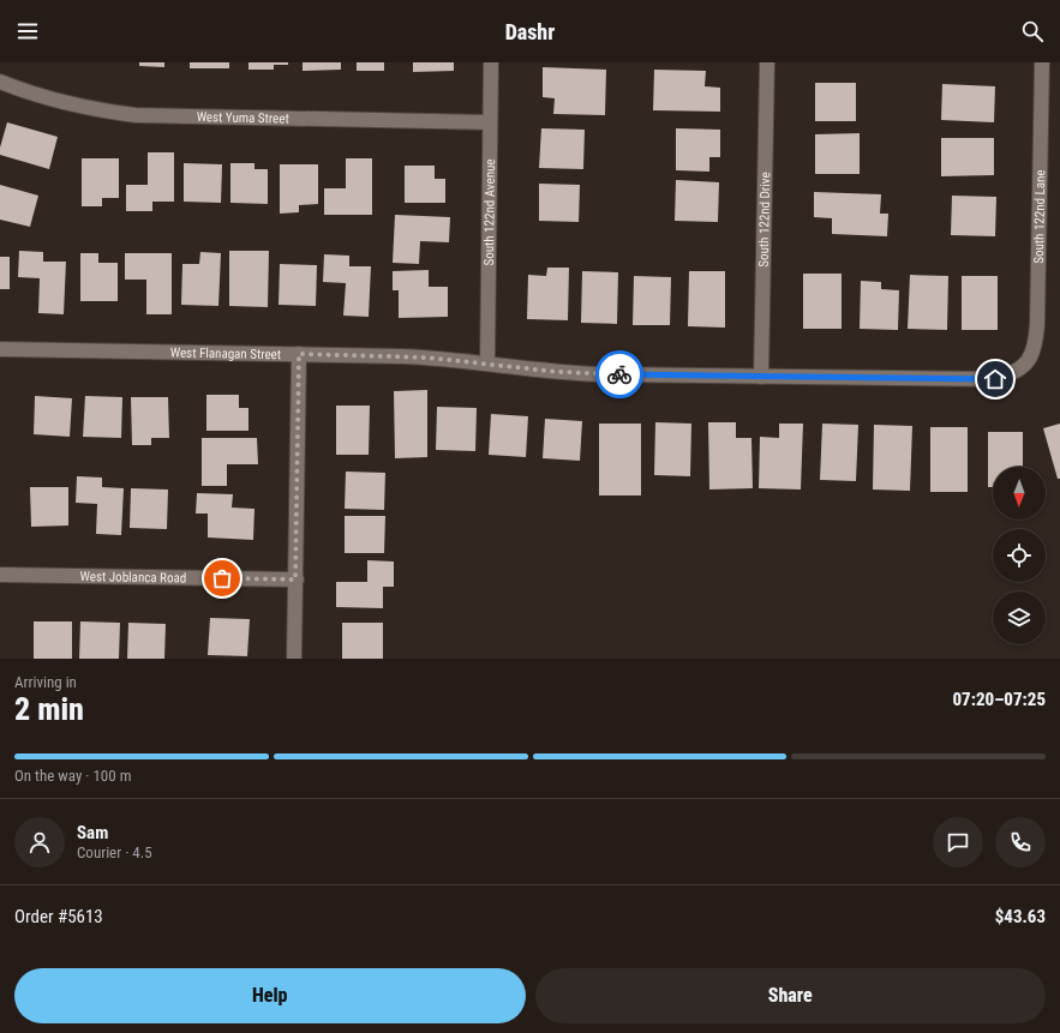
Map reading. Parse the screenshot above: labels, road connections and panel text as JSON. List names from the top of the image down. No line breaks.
{"streets":{"street":["West Yuma Street","South 122nd Avenue","South 122nd Lane","South 122nd Drive","West Flanagan Street","West Joblanca Road"]},"crossings":[["West Yuma Street","South 122nd Avenue"],["South 122nd Avenue","West Flanagan Street"],["South 122nd Lane","West Flanagan Street"],["South 122nd Drive","West Flanagan Street"]],"north":"bottom","page":{"header":"Dashr","heading":["2 min","Arriving in","07:20–07:25"],"panel":["Sam","Courier · 4.5","Order #5613","$43.63"],"bar":"On the way · 100 m","buttons":["Help","Share"]}}
